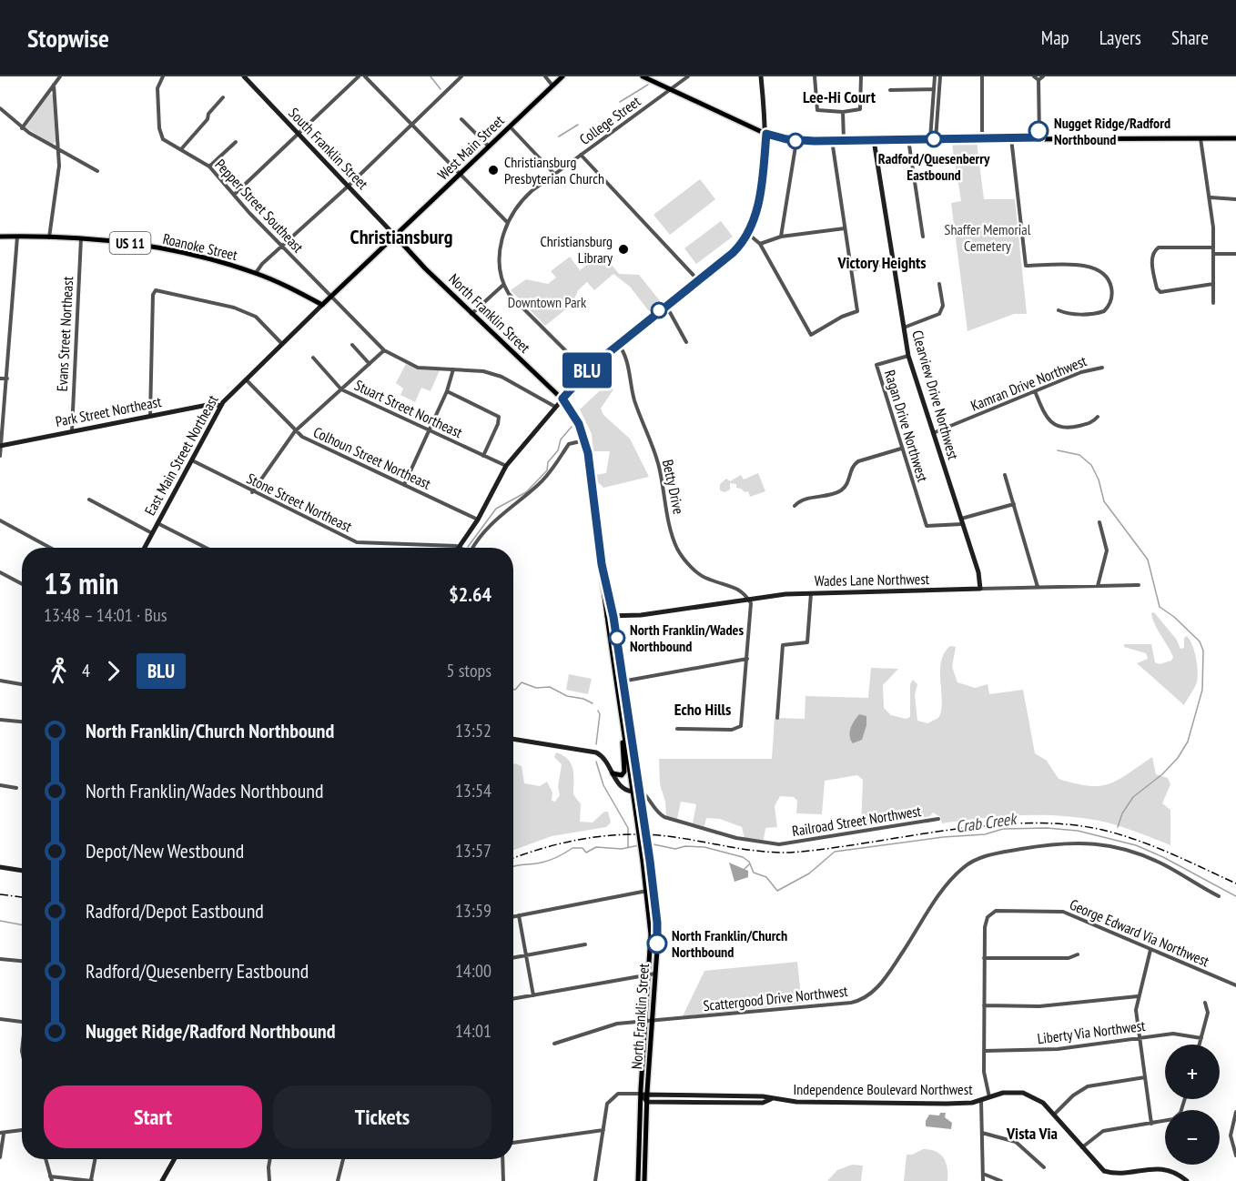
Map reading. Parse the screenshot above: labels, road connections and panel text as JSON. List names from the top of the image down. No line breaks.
{"streets":{"main road":["West Main Street","US 11","Roanoke Street","North Franklin Street"],"street":["College Street","South Franklin Street","Pepper Street Southeast","Evans Street Northeast","Kamran Drive Northwest","Clearview Drive Northwest","Stuart Street Northeast","Park Street Northeast","Ragan Drive Northwest","East Main Street Northeast","Colhoun Street Northeast","Betty Drive","Stone Street Northeast","Wades Lane Northwest","Railroad Street Northwest","George Edward Via Northwest","Scattergood Drive Northwest","Liberty Via Northwest","Independence Boulevard Northwest"]},"crossings":[["West Main Street","South Franklin Street"],["West Main Street","Pepper Street Southeast"],["West Main Street","Roanoke Street"],["West Main Street","North Franklin Street"],["West Main Street","East Main Street Northeast"],["South Franklin Street","North Franklin Street"],["Roanoke Street","Evans Street Northeast"],["Roanoke Street","East Main Street Northeast"],["North Franklin Street","Wades Lane Northwest"],["North Franklin Street","Railroad Street Northwest"],["North Franklin Street","Scattergood Drive Northwest"],["North Franklin Street","Independence Boulevard Northwest"],["Evans Street Northeast","Park Street Northeast"],["Kamran Drive Northwest","Clearview Drive Northwest"],["Clearview Drive Northwest","Ragan Drive Northwest"],["Clearview Drive Northwest","Wades Lane Northwest"],["Park Street Northeast","East Main Street Northeast"],["East Main Street Northeast","Colhoun Street Northeast"],["East Main Street Northeast","Stone Street Northeast"],["Betty Drive","Wades Lane Northwest"],["George Edward Via Northwest","Liberty Via Northwest"],["George Edward Via Northwest","Independence Boulevard Northwest"]],"districts":["Lee-Hi Court","Christiansburg","Victory Heights","Echo Hills","Vista Via"],"water":["Crab Creek"],"parks":["Shaffer Memorial Cemetery","Downtown Park"],"places":["Nugget Ridge/Radford Northbound","Radford/Quesenberry Eastbound","Christiansburg Presbyterian Church","Christiansburg Library","North Franklin/Wades Northbound","North Franklin/Church Northbound"],"lines":["bus line BLU"],"page":{"header":"Stopwise","nav":["Map","Layers","Share"],"on_map":"BLU","heading":["13 min","13:48 – 14:01 · Bus","$2.64"],"legs":["4","BLU","5 stops"],"list":[{"name":"North Franklin/Church Northbound","value":"13:52"},{"name":"North Franklin/Wades Northbound","value":"13:54"},{"name":"Depot/New Westbound","value":"13:57"},{"name":"Radford/Depot Eastbound","value":"13:59"},{"name":"Radford/Quesenberry Eastbound","value":"14:00"},{"name":"Nugget Ridge/Radford Northbound","value":"14:01"}],"map_buttons":["+","−"],"buttons":["Start","Tickets"]}}
